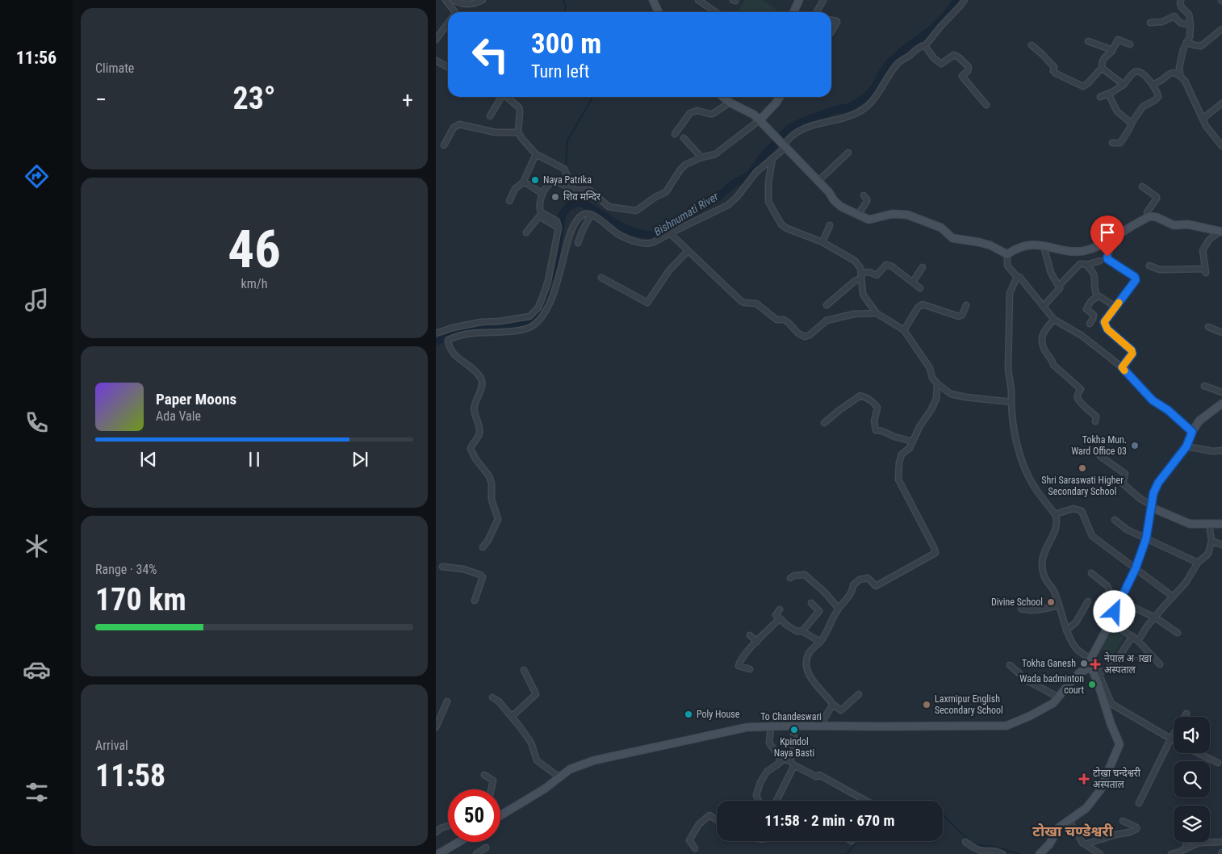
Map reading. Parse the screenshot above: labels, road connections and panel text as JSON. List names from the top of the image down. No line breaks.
{"streets":{"street":["To Chandeswari"]},"districts":["टोखा चण्डेश्वरी"],"water":["Bishnumati River"],"places":{"other":["Naya Patrika","शिव मन्दिर","Tokha Mun. Ward Office 03","Shri Saraswati Higher Secondary School","Divine School","Tokha Ganesh","Wada badminton court","Laxmipur English Secondary School","Poly House","Kpindol Naya Basti"],"health":["नेपाल अाखा अस्पताल","टोखा चन्देश्वरी अस्पताल"]},"page":{"tabs":"11:56","tile":["Climate",["46","km/h"],["Range · 34%","170 km"],["Arrival","11:58"]],"turn":["300 m","Turn left"],"heat":["−","23°","+"],"song":["Paper Moons","Ada Vale"],"limit":"50","trip":"11:58 · 2 min · 670 m"}}
